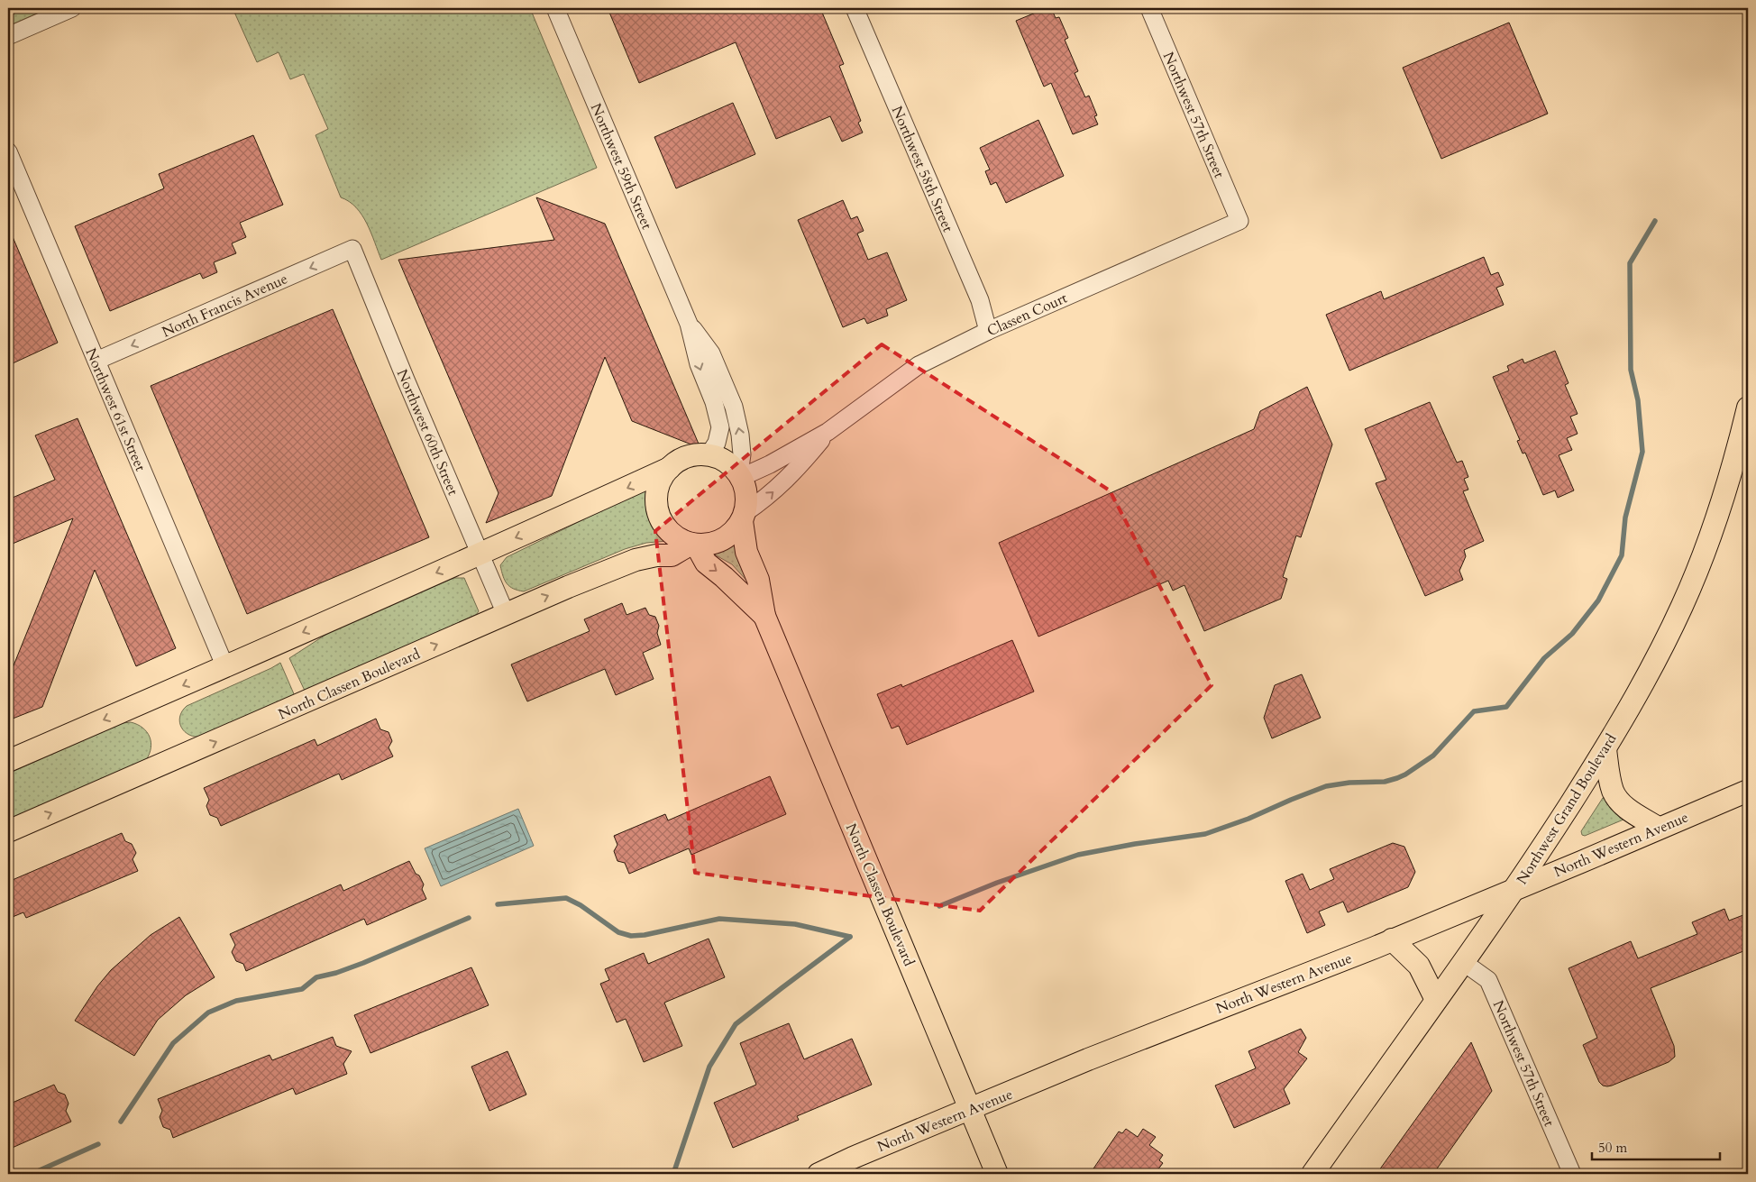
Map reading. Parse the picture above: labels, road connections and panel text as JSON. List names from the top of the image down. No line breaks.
{"streets":{"main road":["North Classen Boulevard","Northwest Grand Boulevard","North Western Avenue"],"street":["Northwest 57th Street","Northwest 59th Street","Northwest 58th Street","North Francis Avenue","Classen Court","Northwest 61st Street","Northwest 60th Street"]},"crossings":[["Northwest 57th Street","Classen Court"],["Northwest 57th Street","Northwest Grand Boulevard"],["Northwest 59th Street","Classen Court"],["Northwest 59th Street","North Classen Boulevard"],["Northwest 58th Street","Classen Court"],["North Francis Avenue","Northwest 61st Street"],["North Francis Avenue","Northwest 60th Street"],["Classen Court","North Classen Boulevard"],["Northwest 60th Street","North Classen Boulevard"],["North Classen Boulevard","North Western Avenue"],["Northwest Grand Boulevard","North Western Avenue"]],"one_way":["North Francis Avenue"],"scale_bar":"50 m"}
